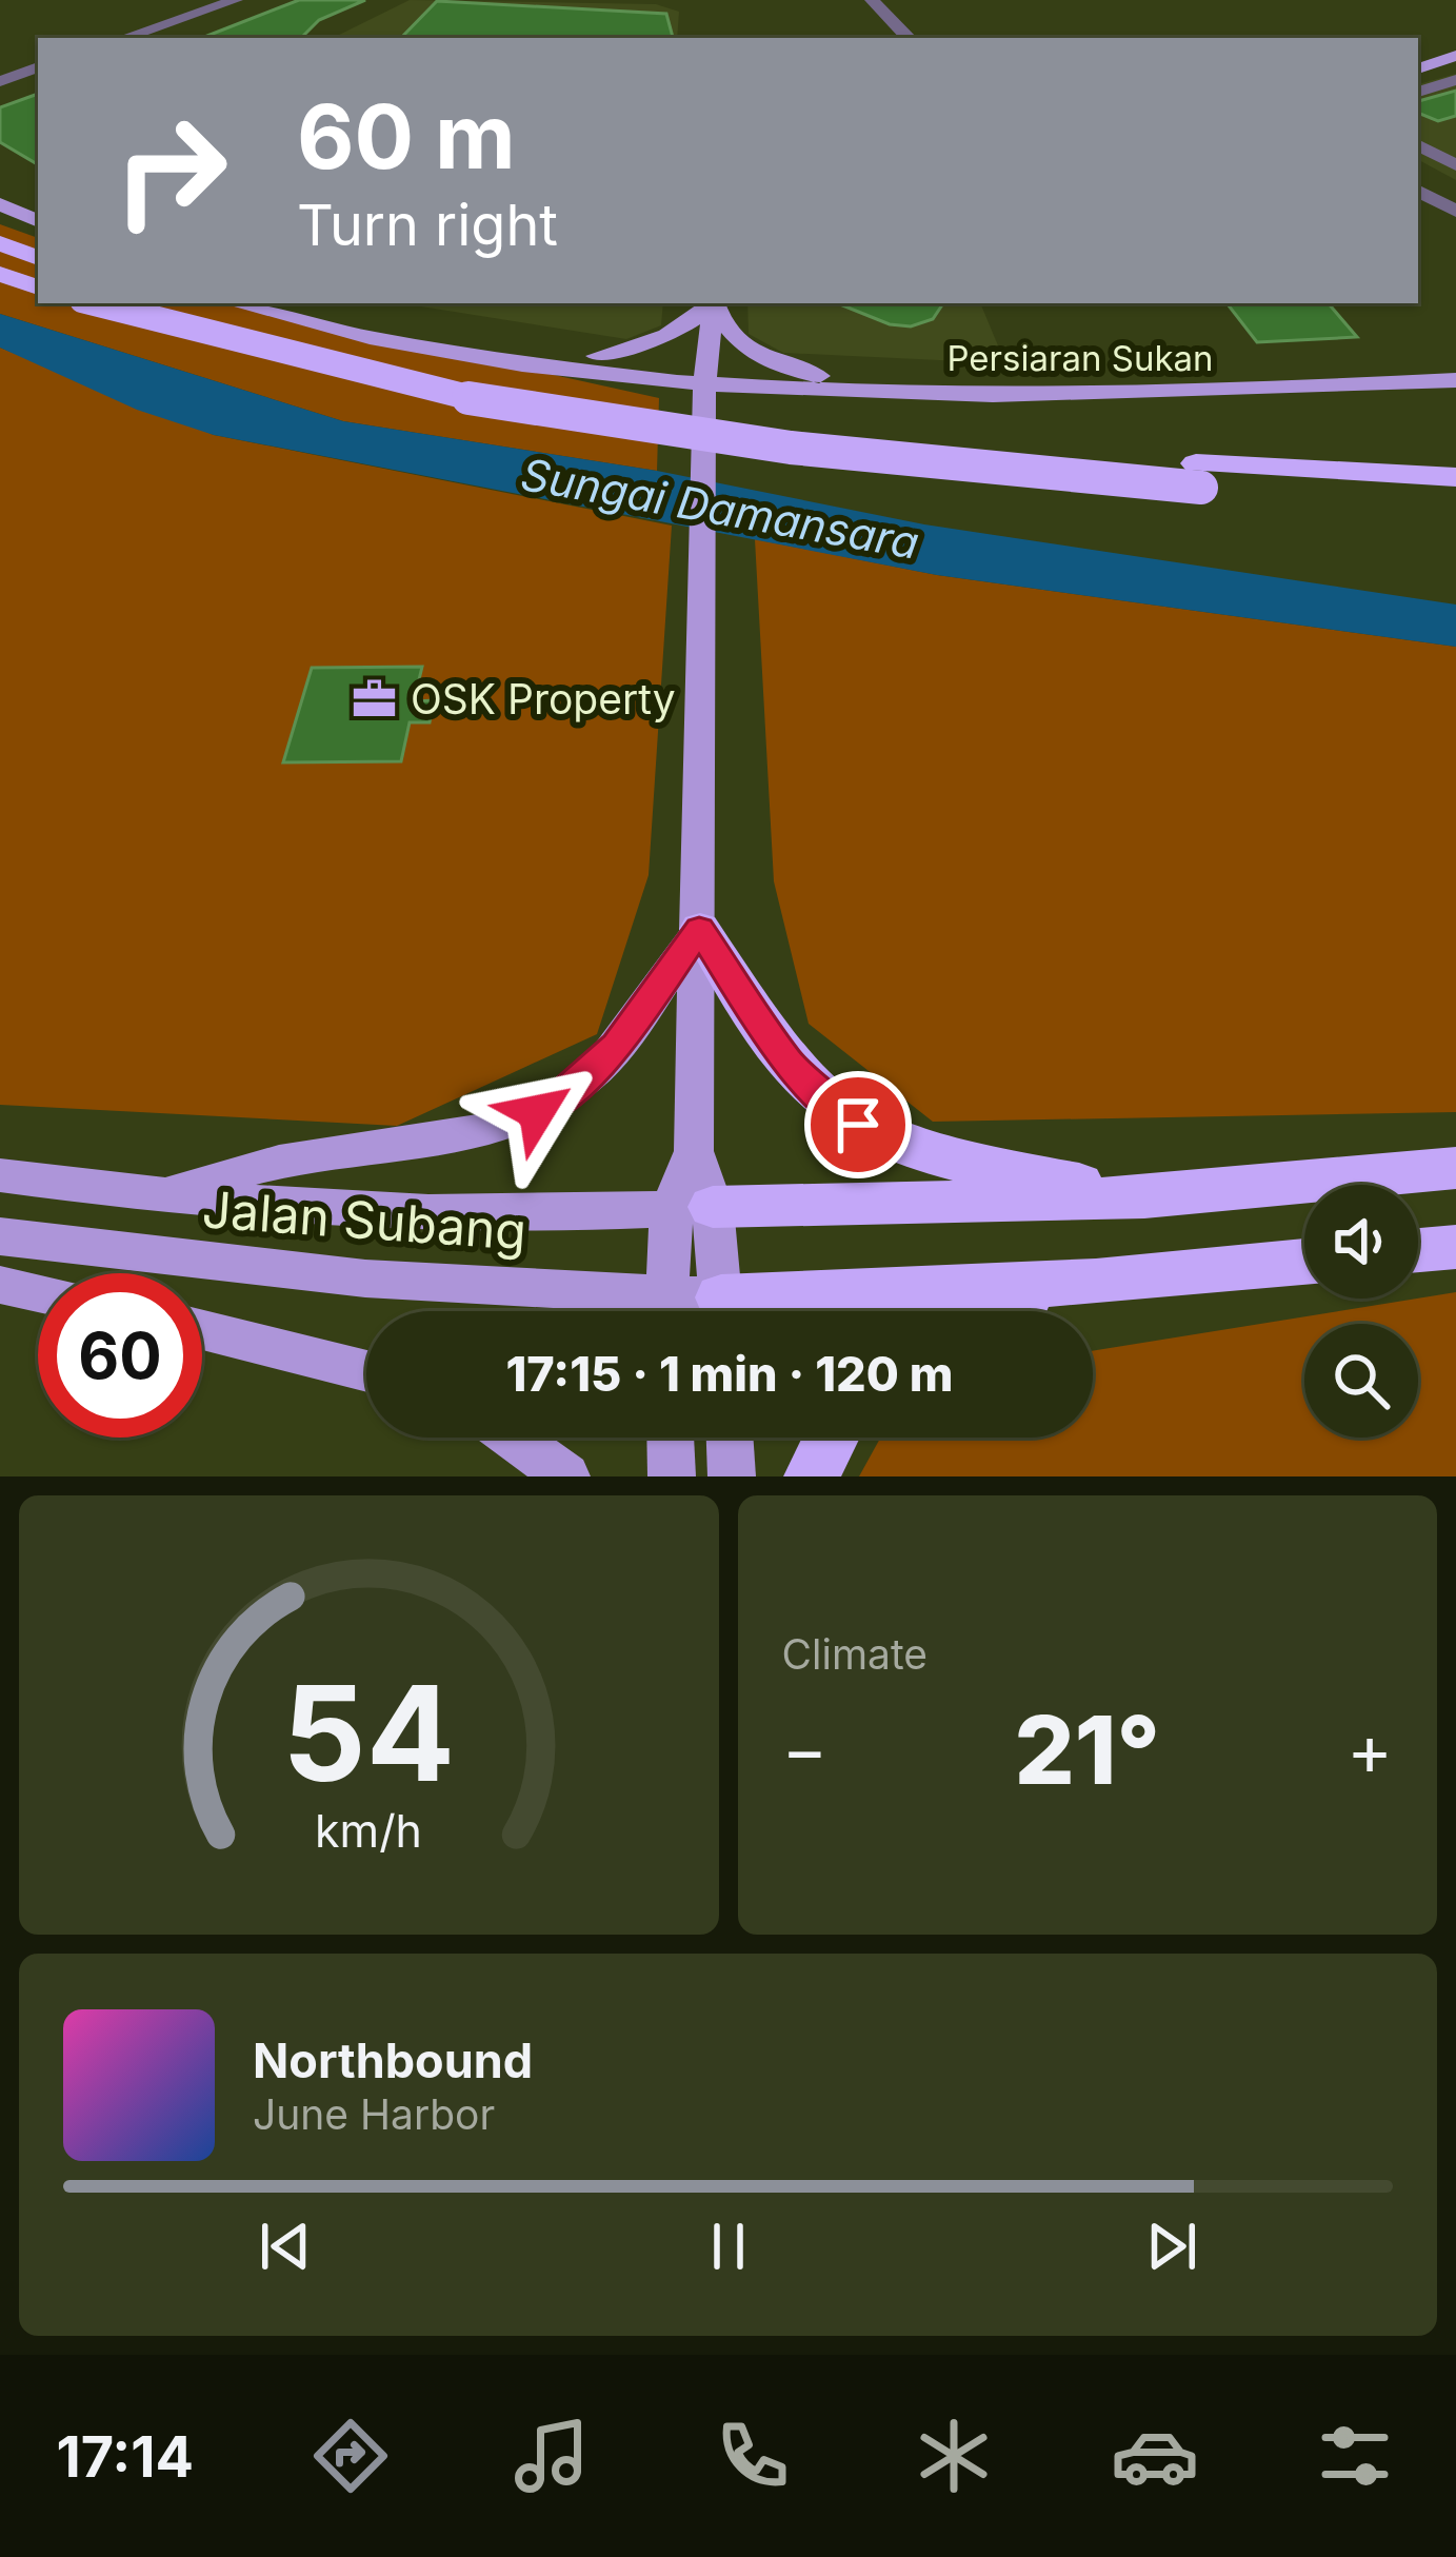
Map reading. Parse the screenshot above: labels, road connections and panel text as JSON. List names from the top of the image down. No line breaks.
{"streets":{"main road":["Persiaran Sukan","Jalan Subang"]},"water":["Sungai Damansara"],"places":{"office":["OSK Property"]},"page":{"turn":["60 m","Turn right"],"limit":"60","trip":"17:15 · 1 min · 120 m","tile":"Climate","heat":["−","21°","+"],"song":["Northbound","June Harbor"],"tabs":"17:14","gauge":["54","km/h"]}}
